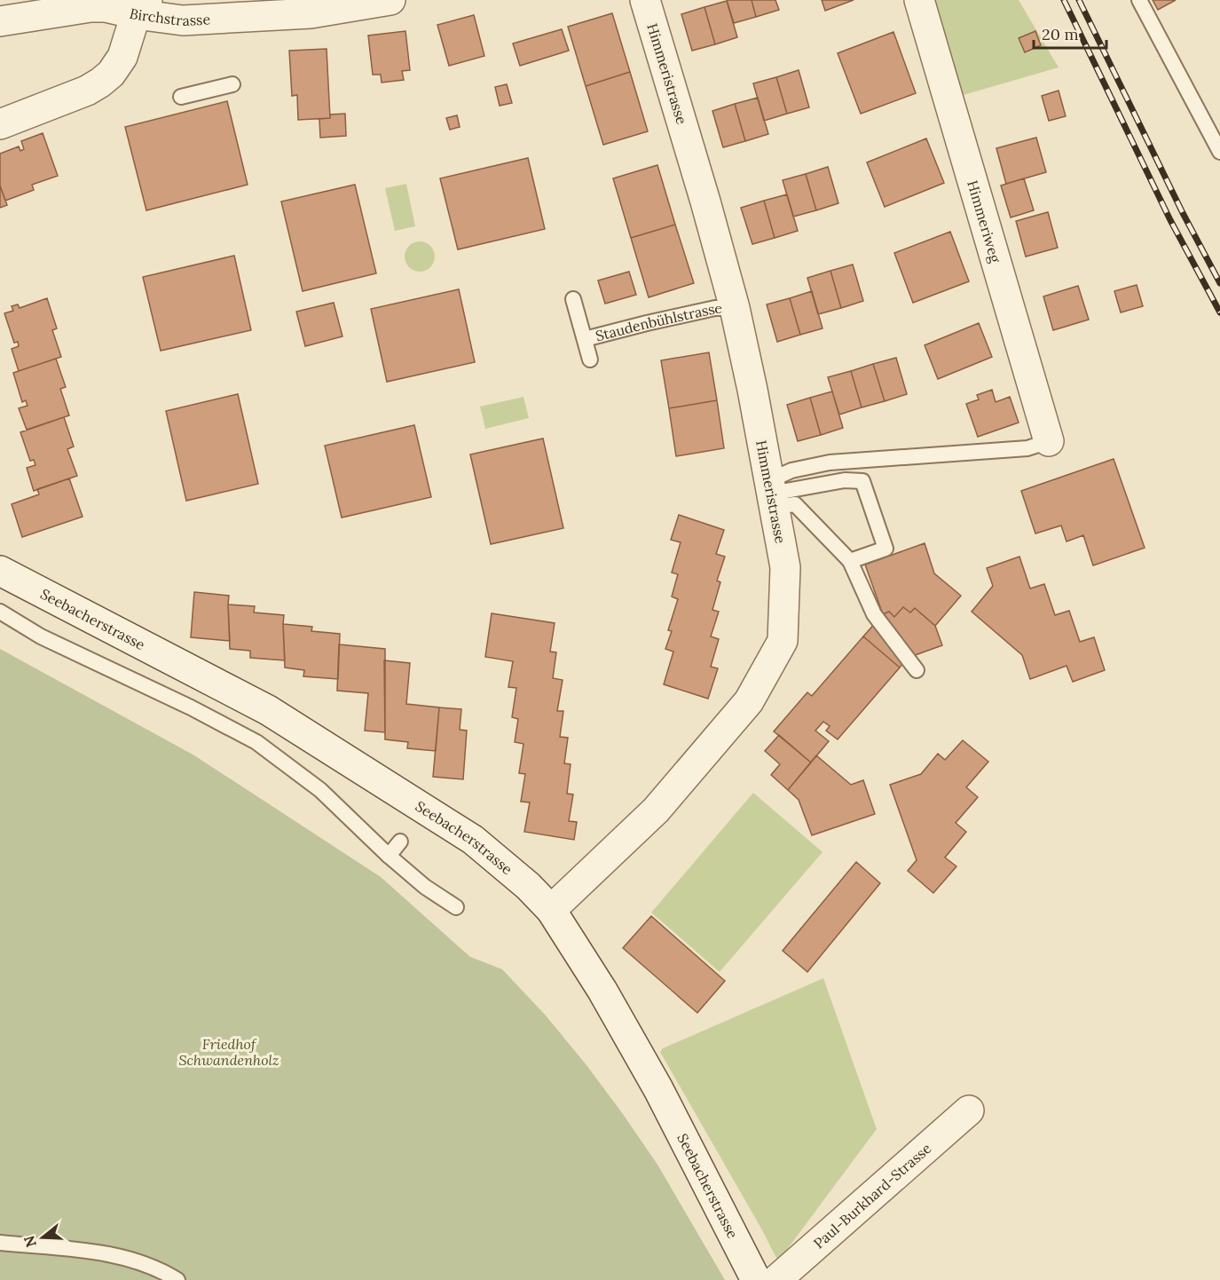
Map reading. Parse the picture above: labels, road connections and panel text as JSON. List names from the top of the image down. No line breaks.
{"streets":{"street":["Birchstrasse","Himmeristrasse","Himmeriweg","Seebacherstrasse","Paul-Burkhard-Strasse"],"lane":["Staudenbühlstrasse"]},"crossings":[["Himmeristrasse","Staudenbühlstrasse"],["Himmeristrasse","Seebacherstrasse"]],"parks":["Friedhof Schwandenholz"],"scale_bar":"20 m","north":"left"}
